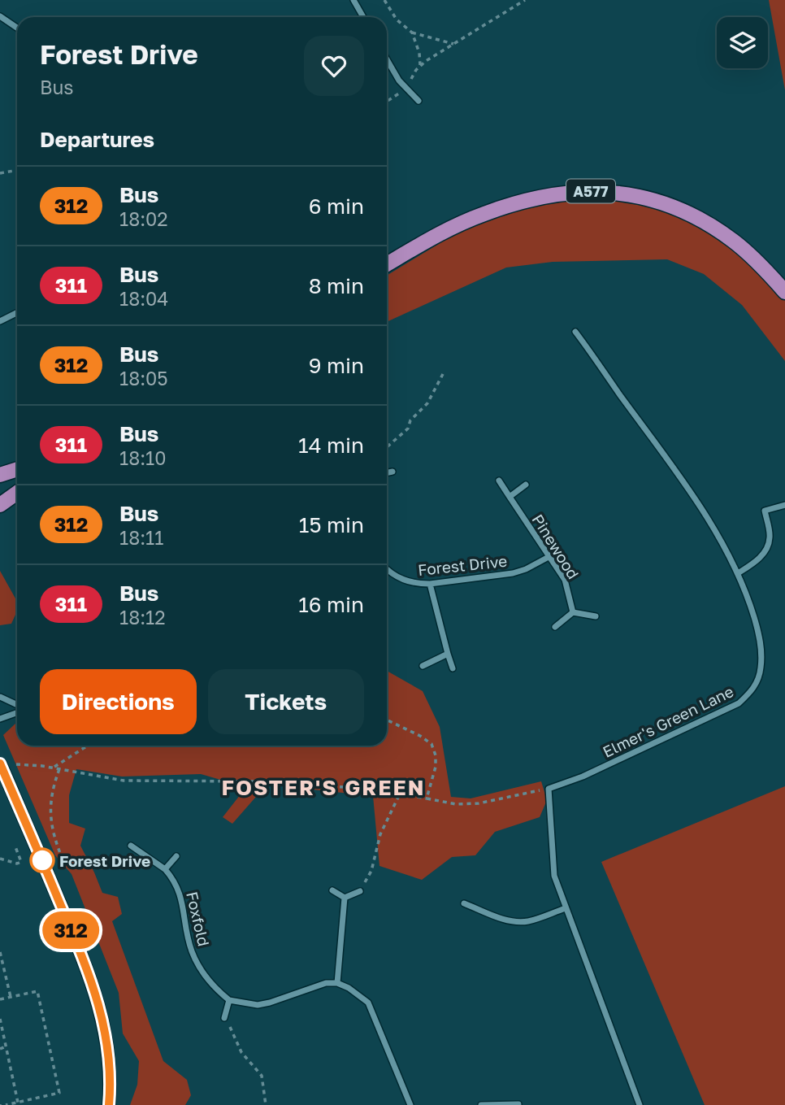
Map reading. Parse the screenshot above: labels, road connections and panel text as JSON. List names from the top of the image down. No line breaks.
{"streets":{"main road":["A577"],"street":["Pinewood","Forest Drive","Elmer's Green Lane","Foxfold"]},"crossings":[["Pinewood","Forest Drive"]],"districts":["FOSTER'S GREEN"],"places":["Forest Drive"],"lines":["bus line 312"],"page":{"on_map":"312","heading":[["Forest Drive","Bus"],"Departures"],"list":[{"mark":"312","name":"Bus","note":"18:02","value":"6 min"},{"mark":"311","name":"Bus","note":"18:04","value":"8 min"},{"mark":"312","name":"Bus","note":"18:05","value":"9 min"},{"mark":"311","name":"Bus","note":"18:10","value":"14 min"},{"mark":"312","name":"Bus","note":"18:11","value":"15 min"},{"mark":"311","name":"Bus","note":"18:12","value":"16 min"}],"buttons":["Directions","Tickets"]}}
